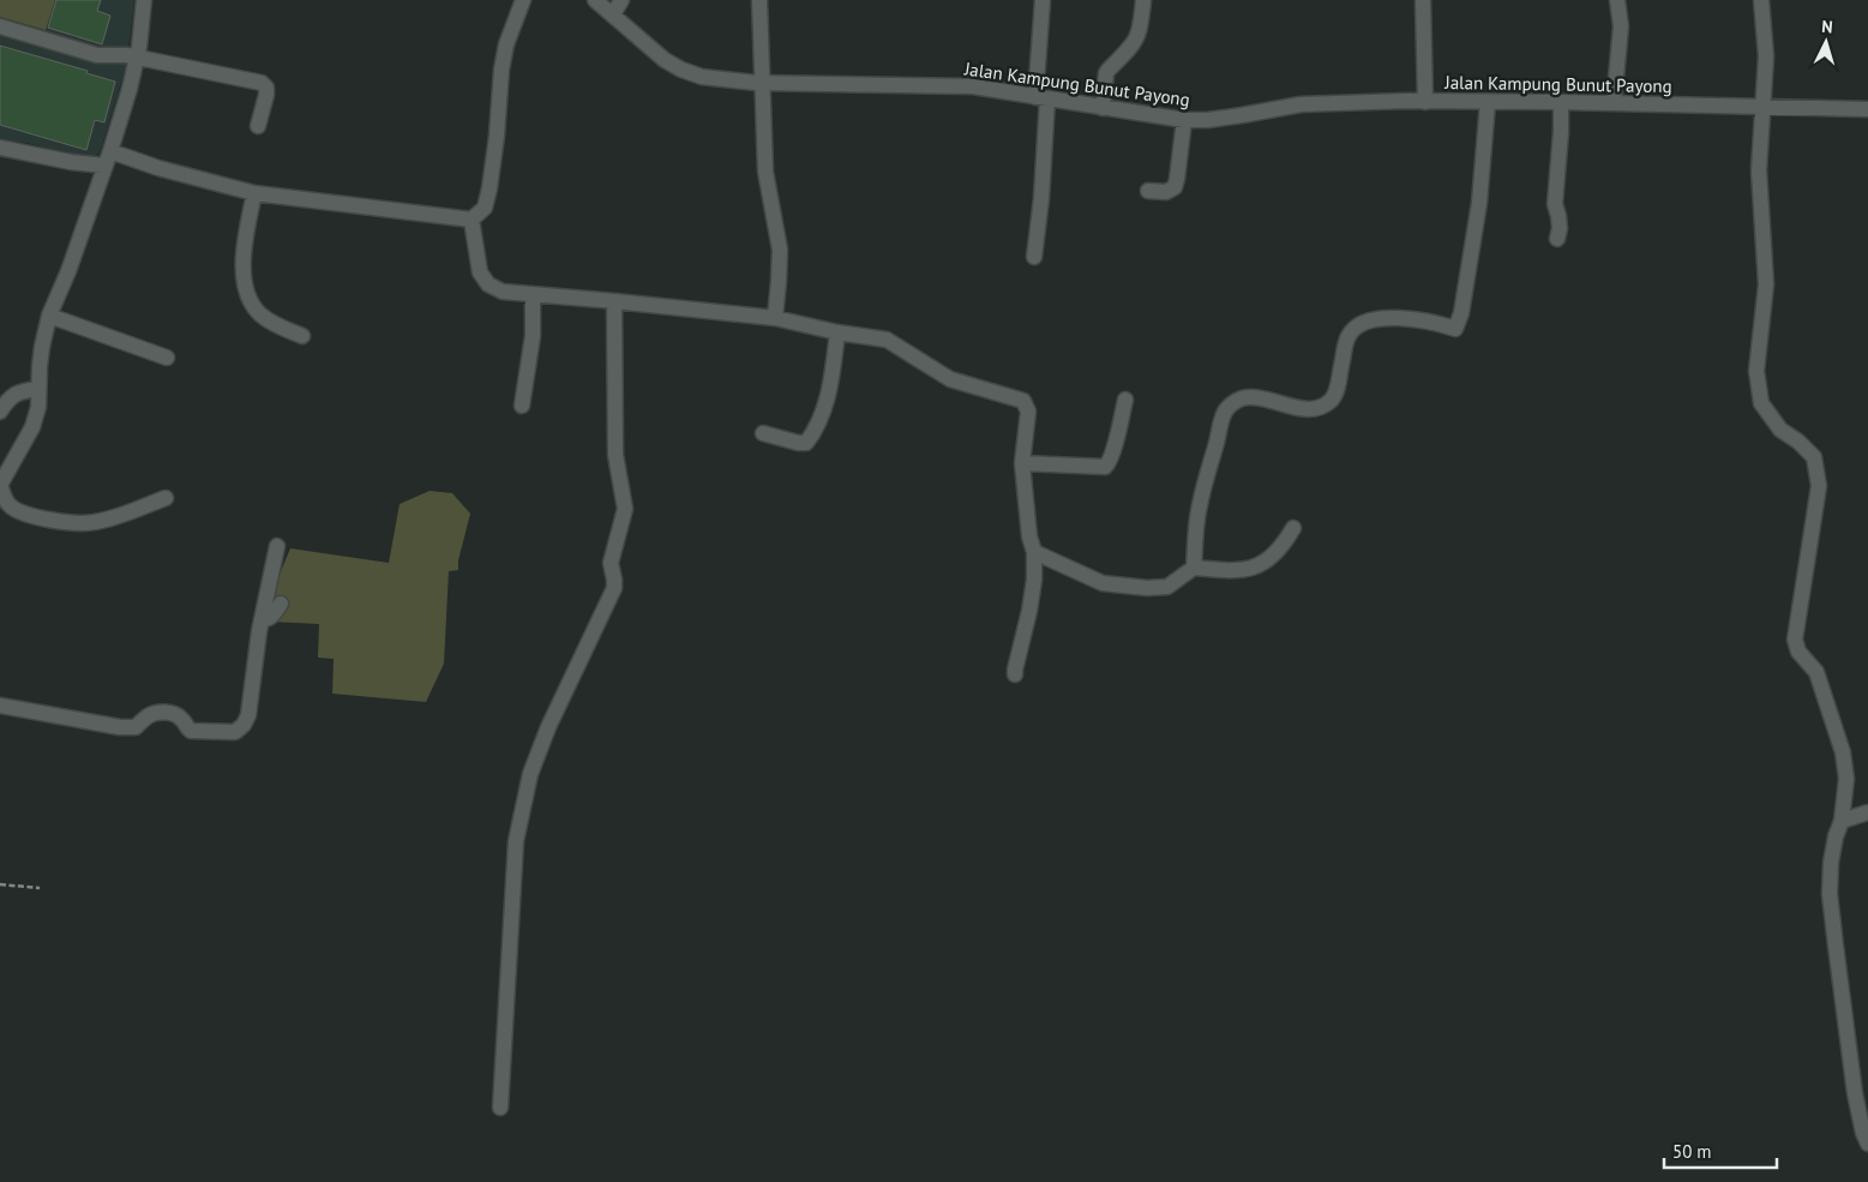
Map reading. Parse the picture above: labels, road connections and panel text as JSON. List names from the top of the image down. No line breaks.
{"streets":{"street":["Jalan Kampung Bunut Payong"]},"scale_bar":"50 m","north":"top"}
